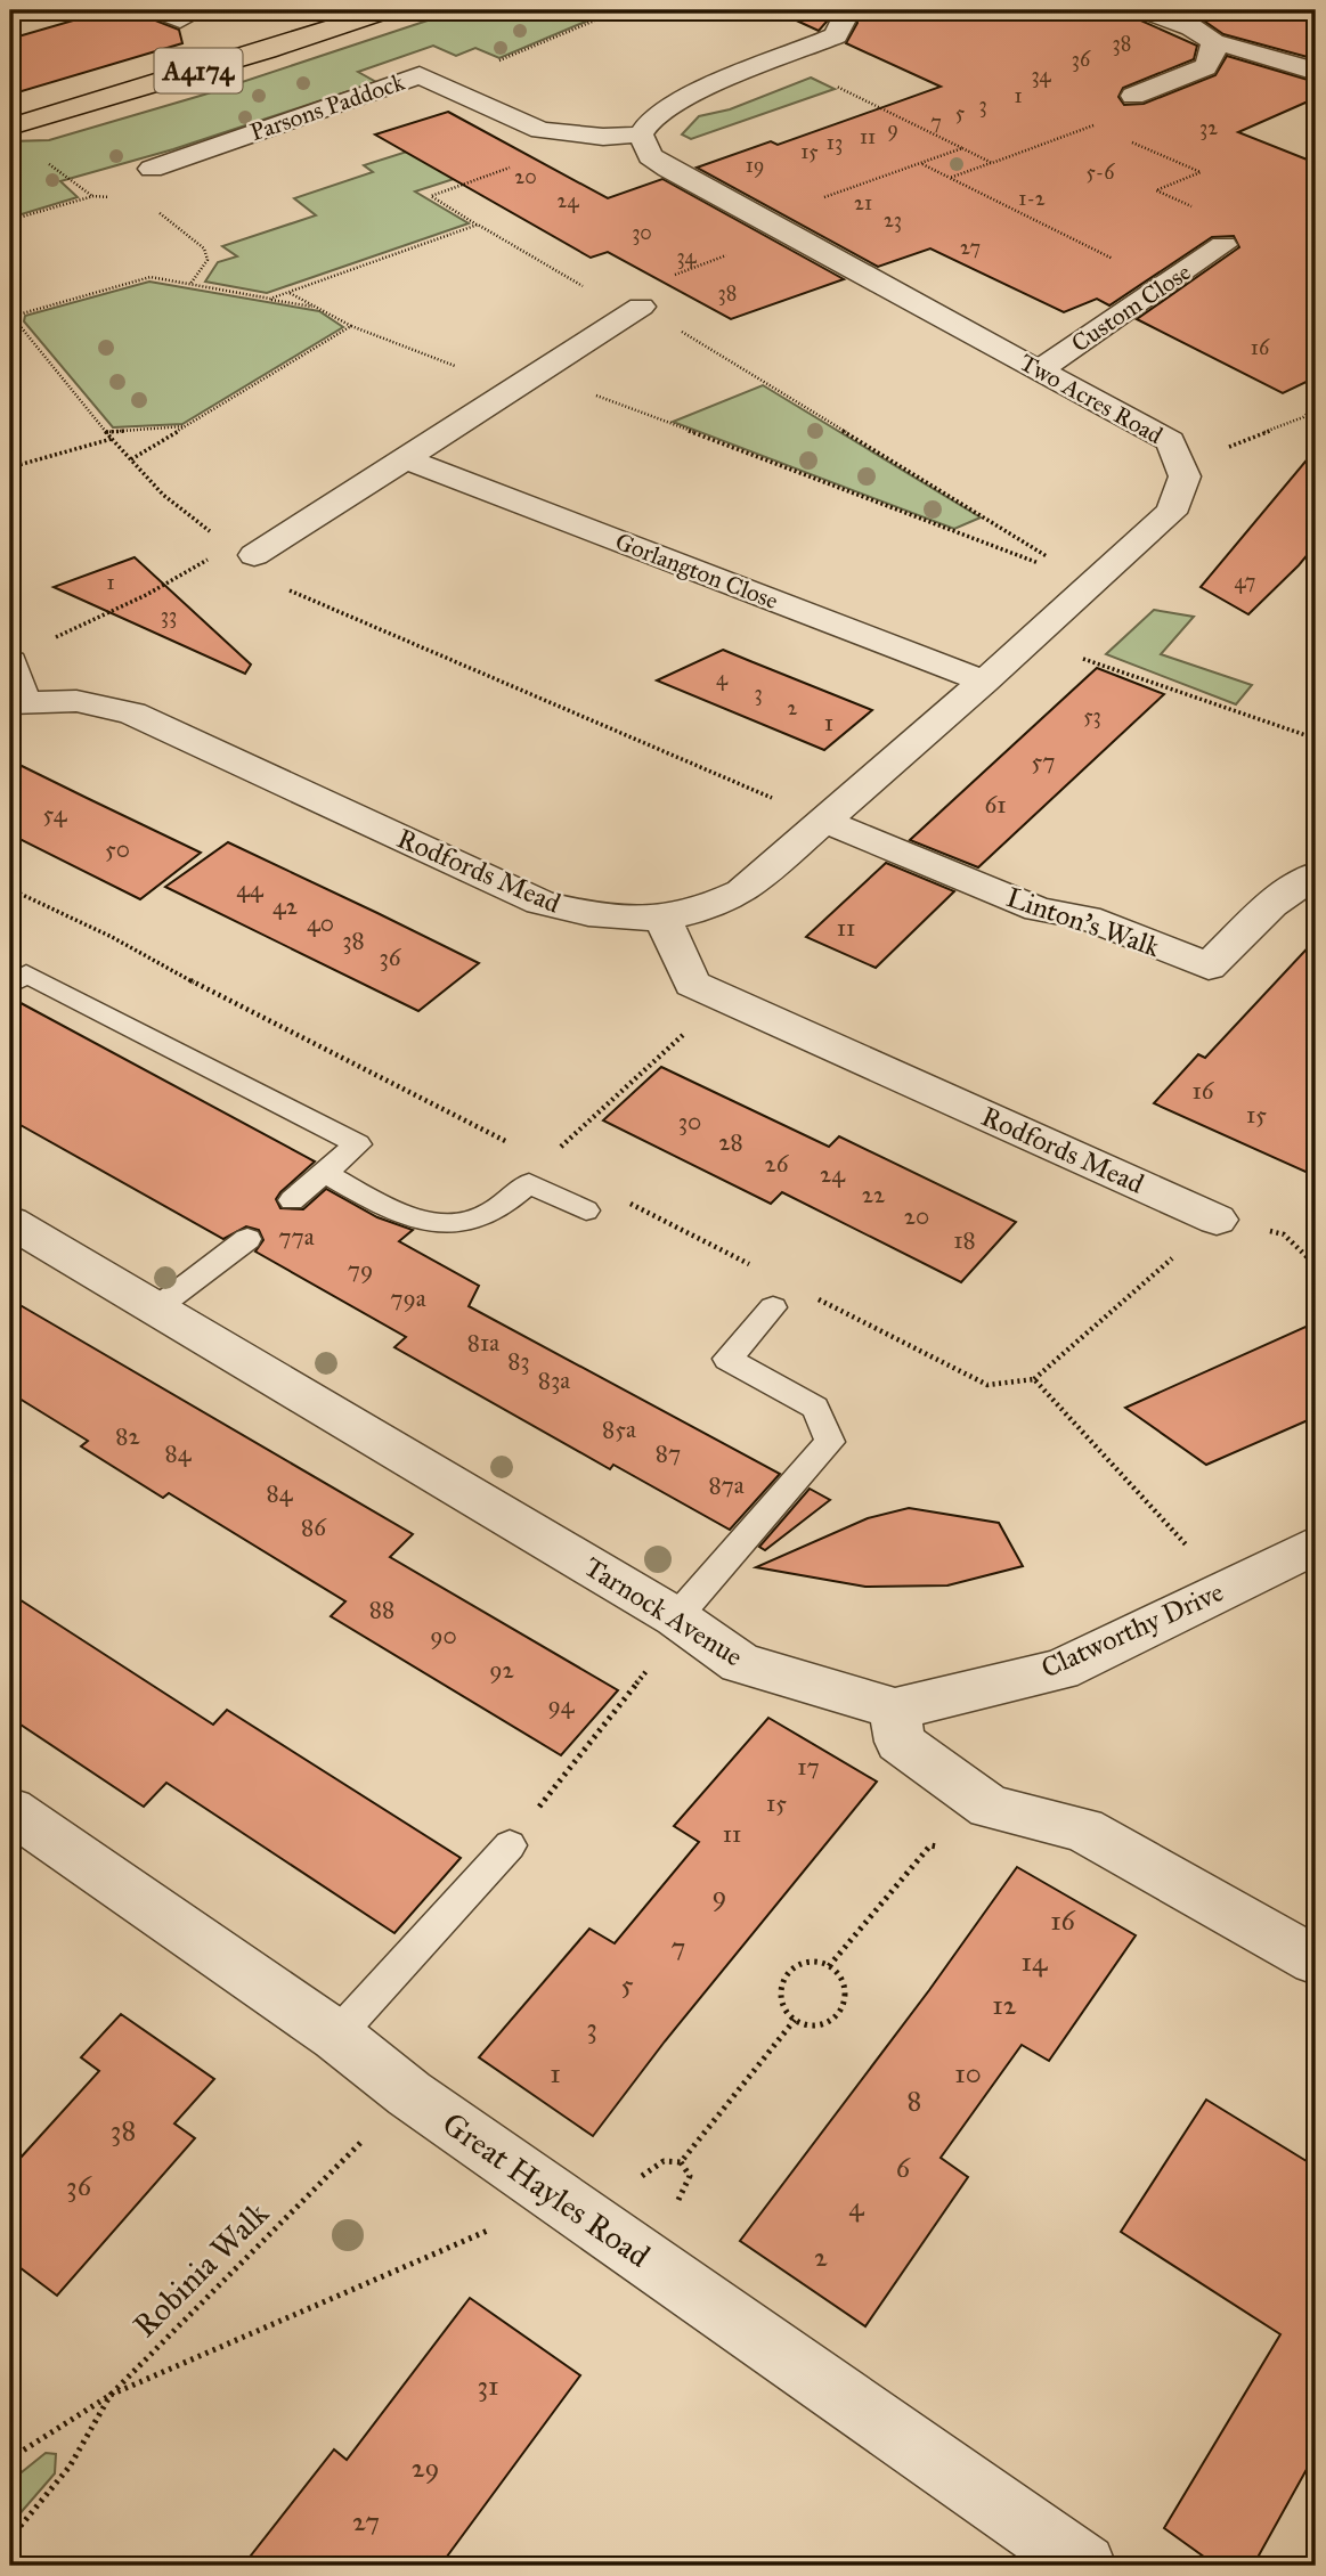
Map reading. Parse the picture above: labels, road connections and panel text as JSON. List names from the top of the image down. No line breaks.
{"streets":{"highway":["A4174"],"street":["Parsons Paddock","Custom Close","Two Acres Road","Gorlangton Close","Rodfords Mead","Linton's Walk","Tarnock Avenue","Clatworthy Drive","Great Hayles Road"],"path":["Robinia Walk"]},"crossings":[["Parsons Paddock","Two Acres Road"],["Custom Close","Two Acres Road"],["Two Acres Road","Gorlangton Close"],["Two Acres Road","Rodfords Mead"],["Two Acres Road","Linton's Walk"],["Tarnock Avenue","Clatworthy Drive"],["Great Hayles Road","Robinia Walk"]],"house_numbers":["38","36","34","1","3","5","7","32","9","11","13","15","19","5-6","20","1-2","24","21","23","30","27","34","38","16","47","1","33","4","3","2","53","1","57","61","54","50","44","42","40","11","38","36","16","15","30","28","26","24","22","20","77a","18","79","79a","81a","83","83a","85a","82","84","87","87a","84","86","88","90","92","94","17","15","11","9","16","7","14","5","12","3","1","10","8","38","6","36","4","2","31","29","27"]}
